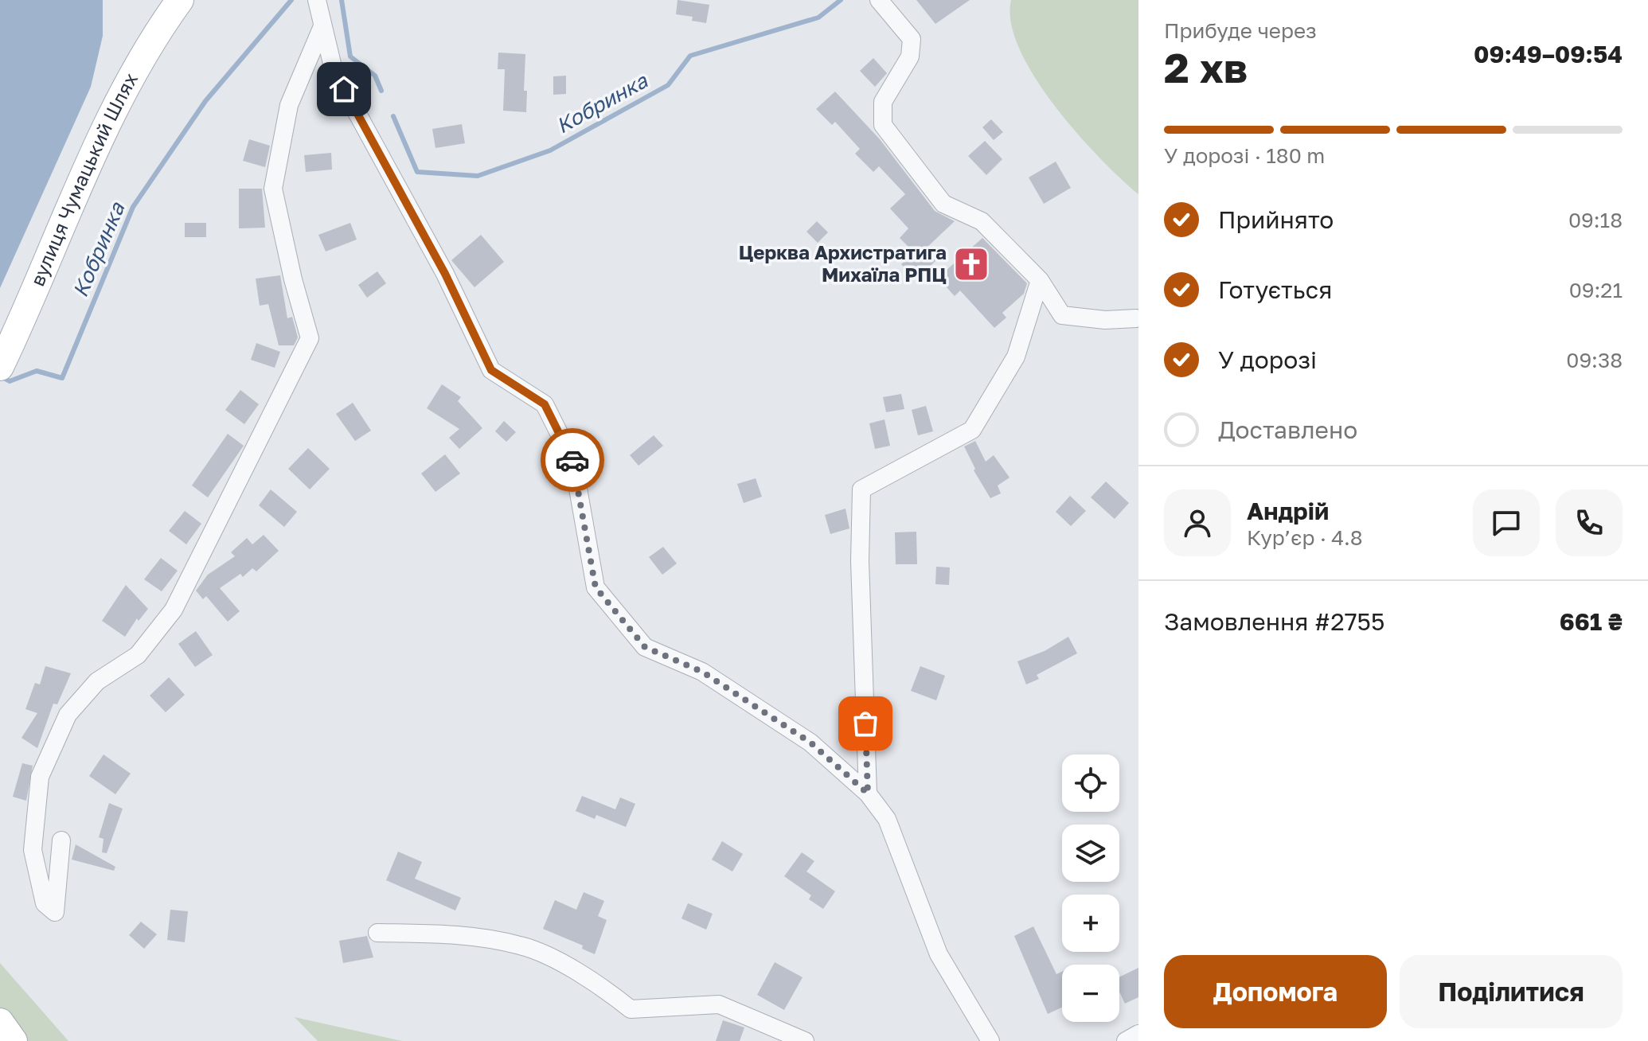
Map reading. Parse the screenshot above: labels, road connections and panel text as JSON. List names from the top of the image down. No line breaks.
{"streets":{"main road":["вулиця Чумацький Шлях"]},"water":["Кобринка"],"places":{"church":["Церква Архистратига Михаїла РПЦ"]},"page":{"heading":["2 хв","Прибуде через","09:49–09:54"],"panel":["Андрій","Кур’єр · 4.8","Замовлення #2755","661 ₴"],"bar":"У дорозі · 180 m","list":[["Прийнято","09:18"],["Готується","09:21"],["У дорозі","09:38"],"Доставлено"],"map_buttons":["+","−"],"buttons":["Допомога","Поділитися"]}}
